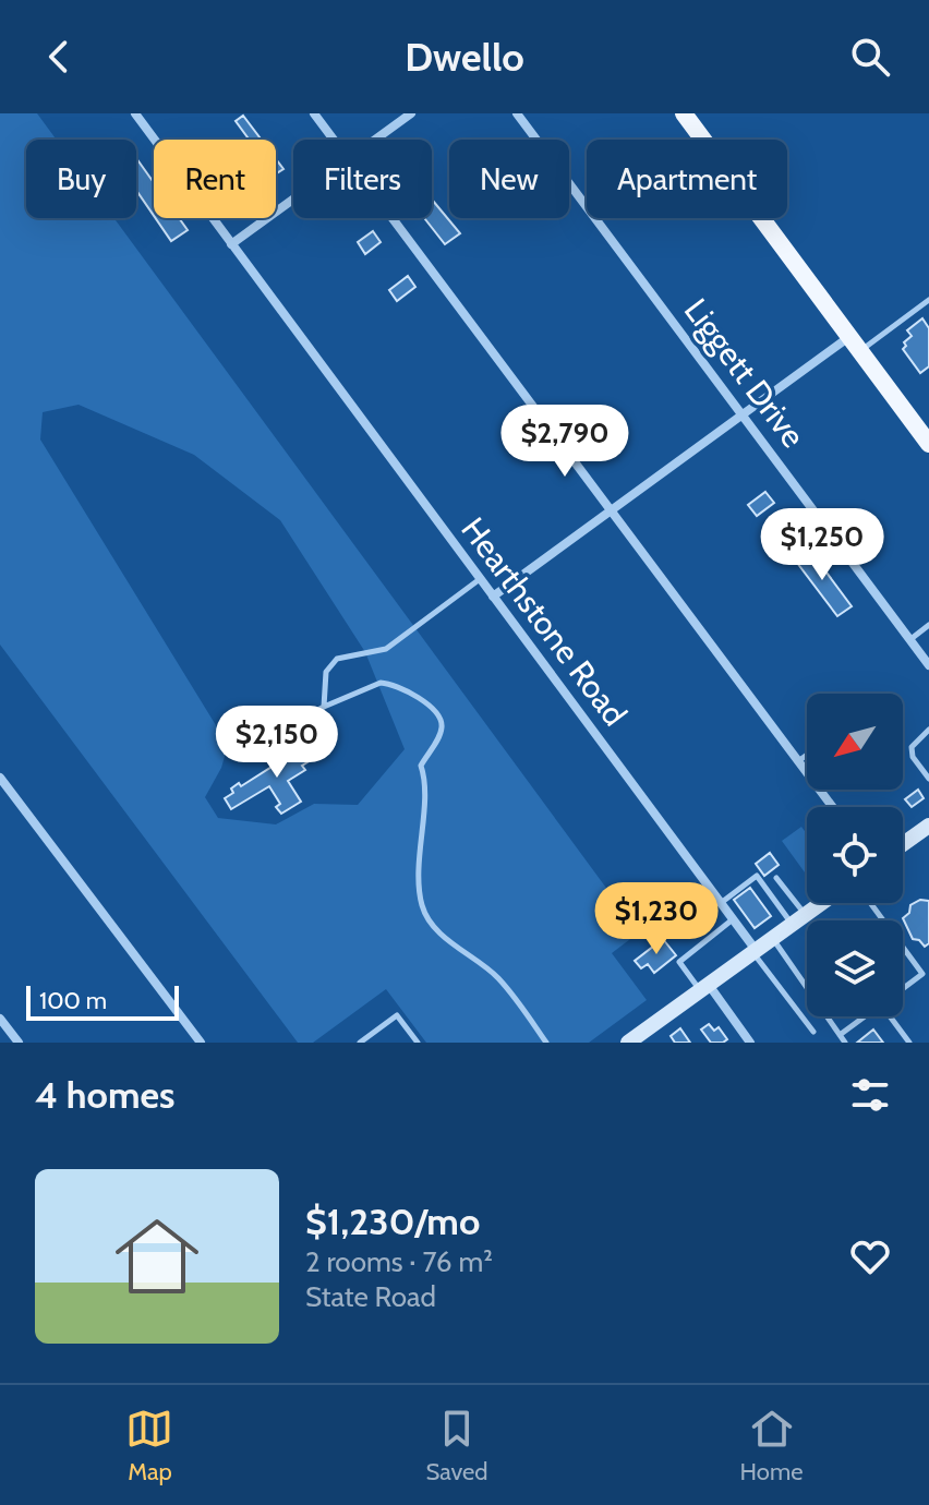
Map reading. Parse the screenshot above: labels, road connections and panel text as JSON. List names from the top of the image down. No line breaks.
{"streets":{"street":["Liggett Drive","Hearthstone Road"]},"scale_bar":"100 m","north":"bottom left","page":{"header":"Dwello","chip":["Buy","Rent","Filters","New","Apartment"],"price":["$2,790","$1,250","$2,150","$1,230"],"scale":"100 m","heading":"4 homes","list":[{"name":"$1,230/mo","note":"2 rooms · 76 m² · State Road"}],"tabs":["Map","Saved","Home"]}}
